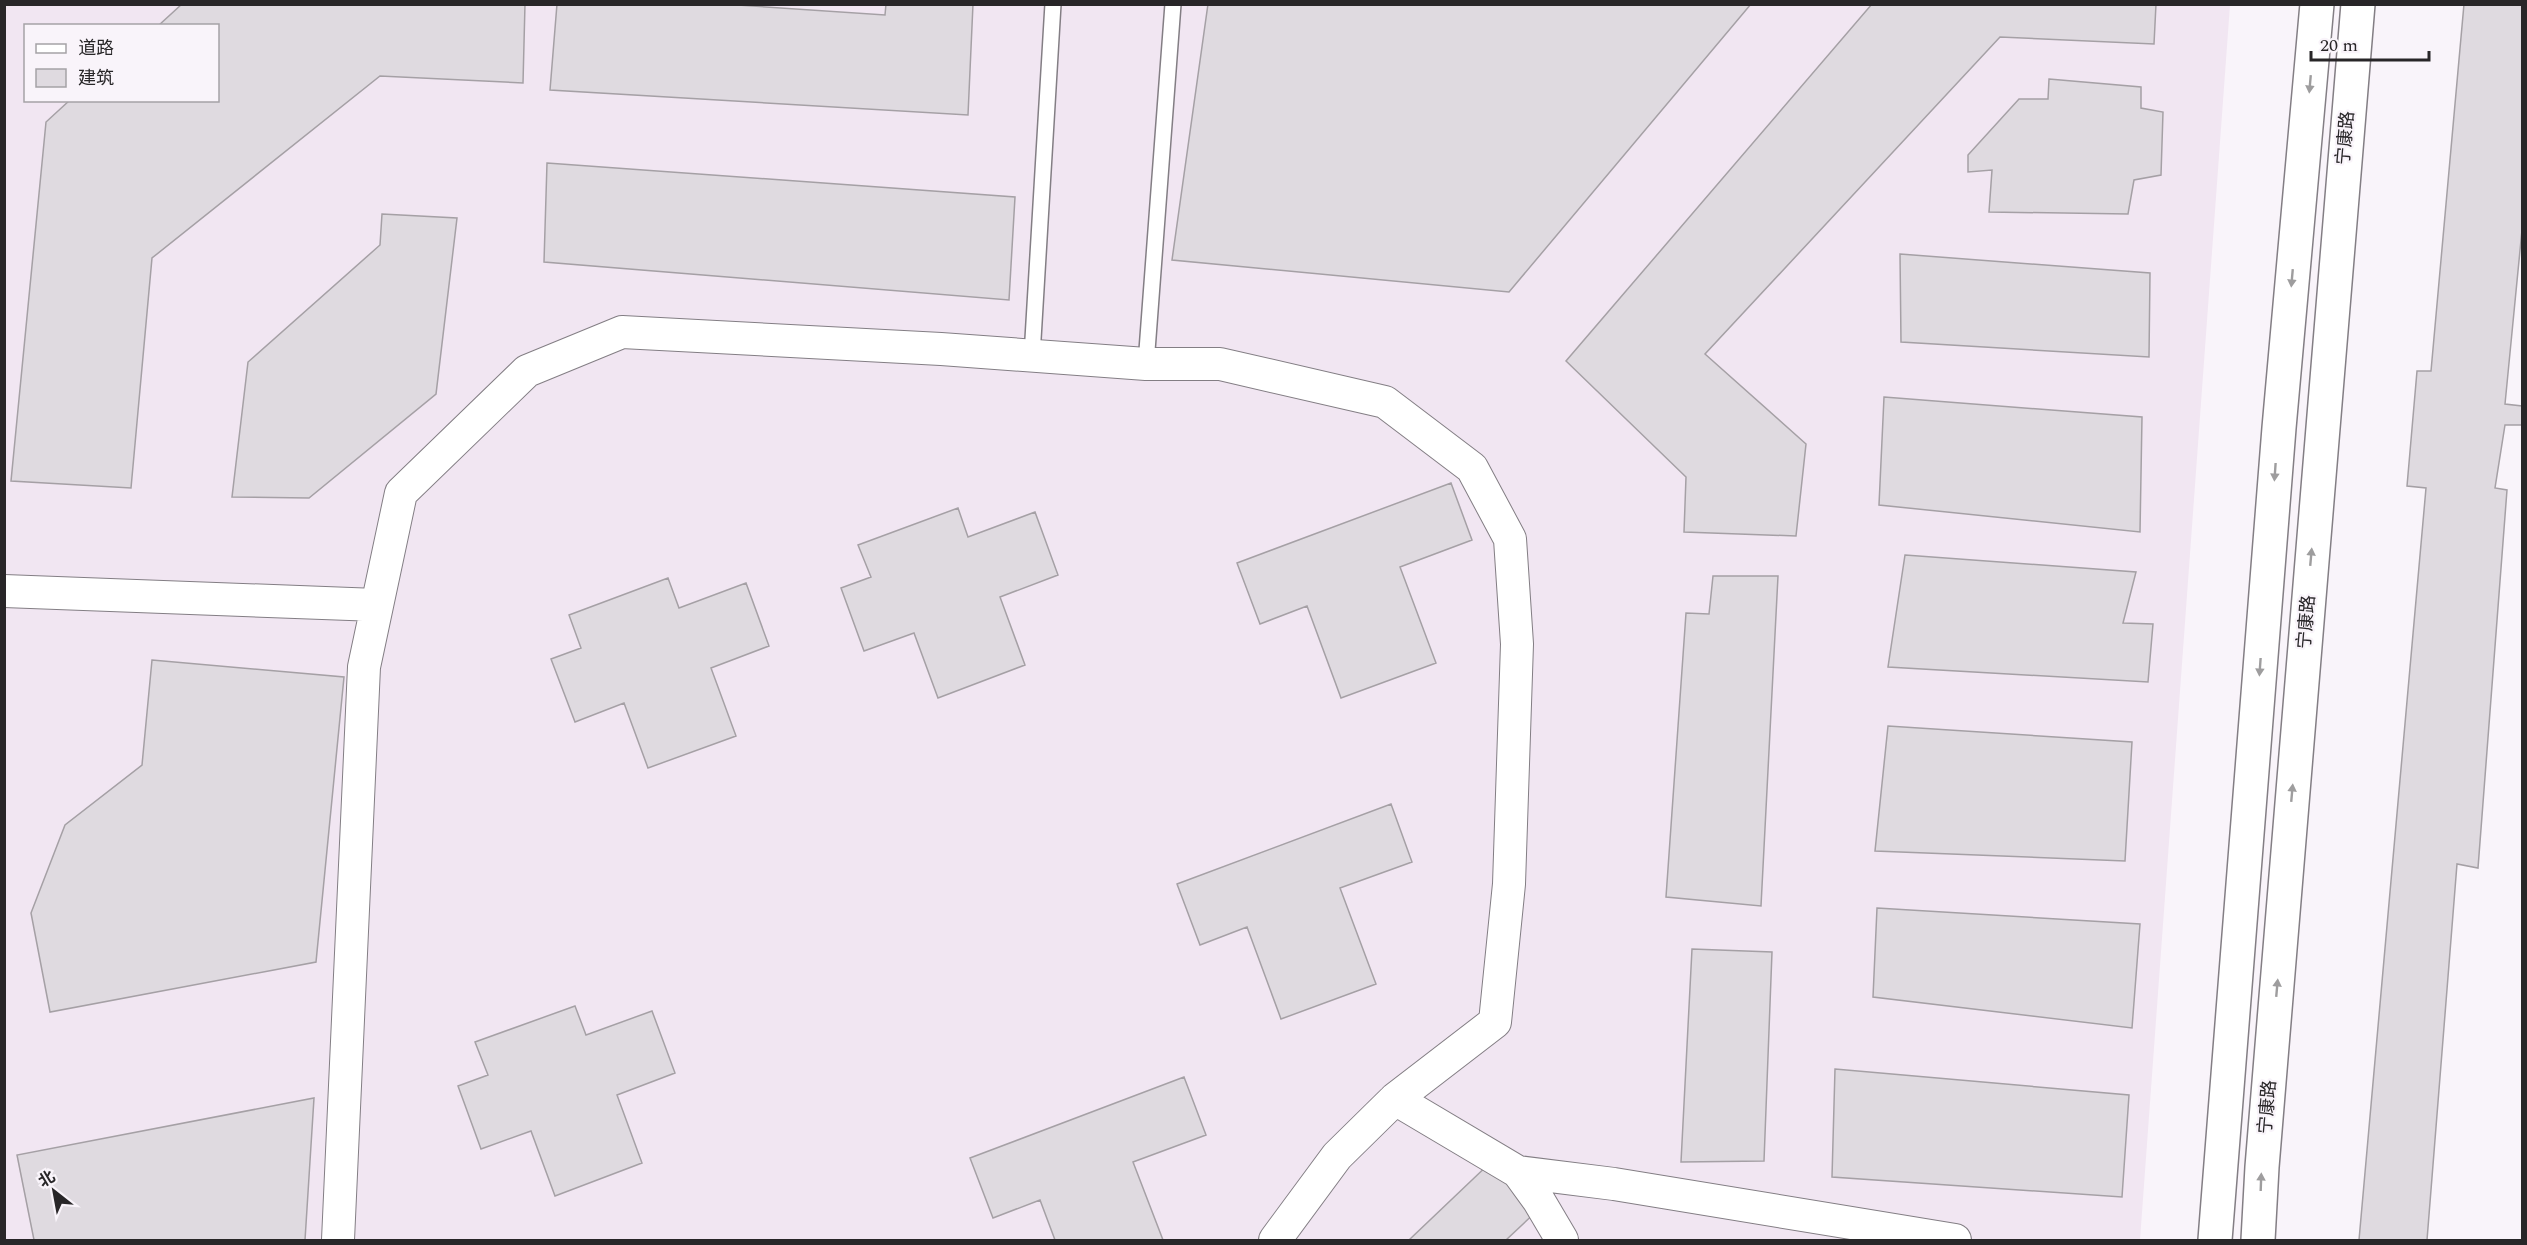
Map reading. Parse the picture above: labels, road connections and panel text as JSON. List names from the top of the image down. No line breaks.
{"streets":{"main road":["宁康路"]},"legend":["道路","建筑"],"scale_bar":"20 m","north":"top left"}
